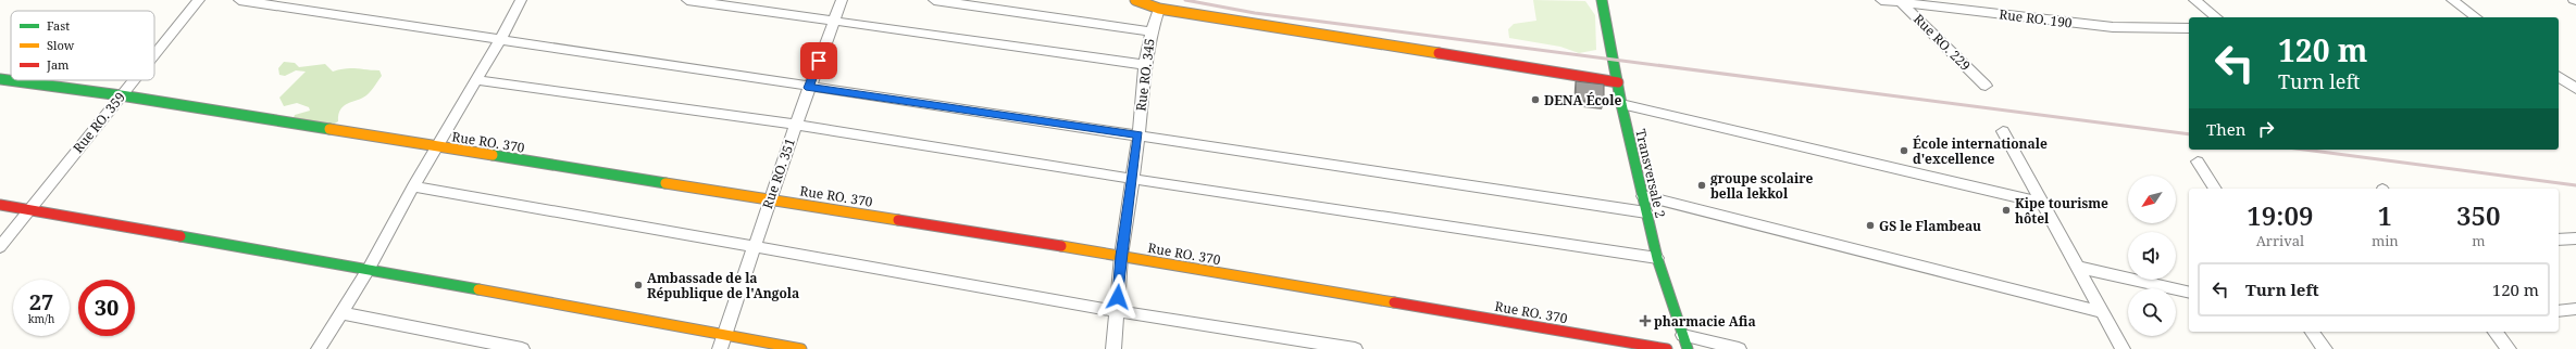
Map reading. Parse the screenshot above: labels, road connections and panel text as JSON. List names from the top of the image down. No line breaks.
{"streets":{"street":["Rue RO. 190","Rue RO. 229","Rue RO. 345","Rue RO. 359","Rue RO. 370","Rue RO. 351","Transversale 2"]},"crossings":[["Rue RO. 190","Rue RO. 229"],["Rue RO. 345","Rue RO. 370"],["Rue RO. 359","Rue RO. 370"],["Rue RO. 370","Rue RO. 351"]],"places":{"other":["DENA École","École internationale d'excellence","groupe scolaire bella lekkol","Kipe tourisme hôtel","GS le Flambeau","Ambassade de la République de l'Angola"],"health":["pharmacie Afia"]},"legend":["Fast","Slow","Jam"],"north":"bottom left","page":{"turn":["120 m","Turn left"],"then":"Then","eta":["19:09","Arrival","1","min","350","m"],"list":[{"name":"Turn left","value":"120 m"}],"speed":"27 km/h","limit":"30"}}
